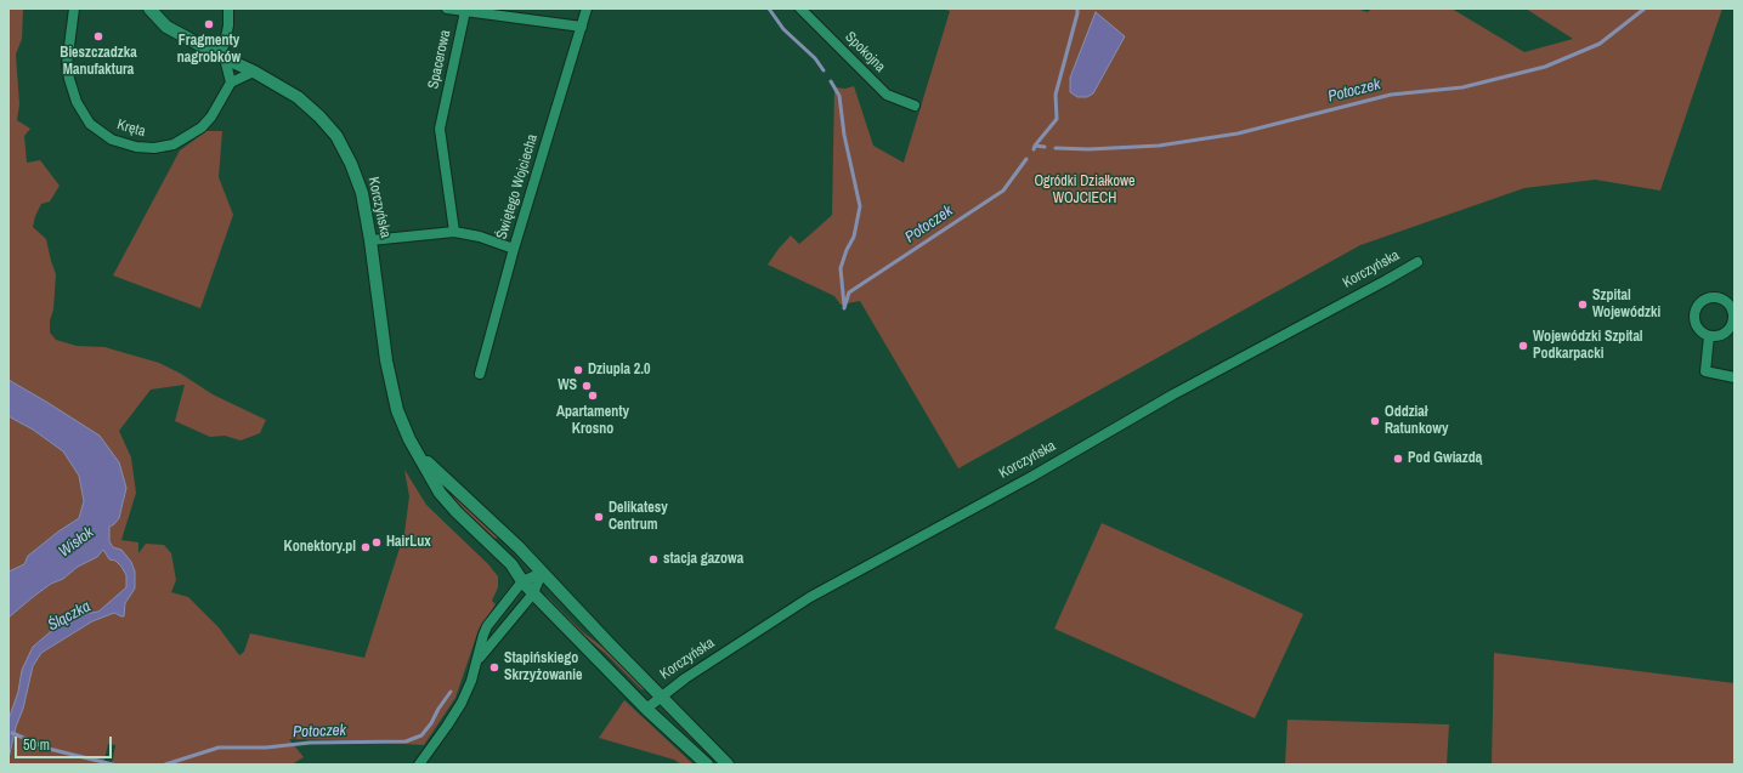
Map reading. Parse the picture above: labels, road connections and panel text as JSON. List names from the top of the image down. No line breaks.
{"streets":{"main road":["Korczyńska"],"street":["Spokojna","Spacerowa","Kręta","Świętego Wojciecha"]},"water":["Potoczek","Wisłok","Ślączka"],"parks":["Ogródki Działkowe WOJCIECH"],"places":["Fragmenty nagrobków","Bieszczadzka Manufaktura","Szpital Wojewódzki","Wojewódzki Szpital Podkarpacki","Dziupla 2.0","WS","Apartamenty Krosno","Oddział Ratunkowy","Pod Gwiazdą","Delikatesy Centrum","HairLux","Konektory.pl","stacja gazowa","Stapińskiego Skrzyżowanie"],"scale_bar":"50 m"}
